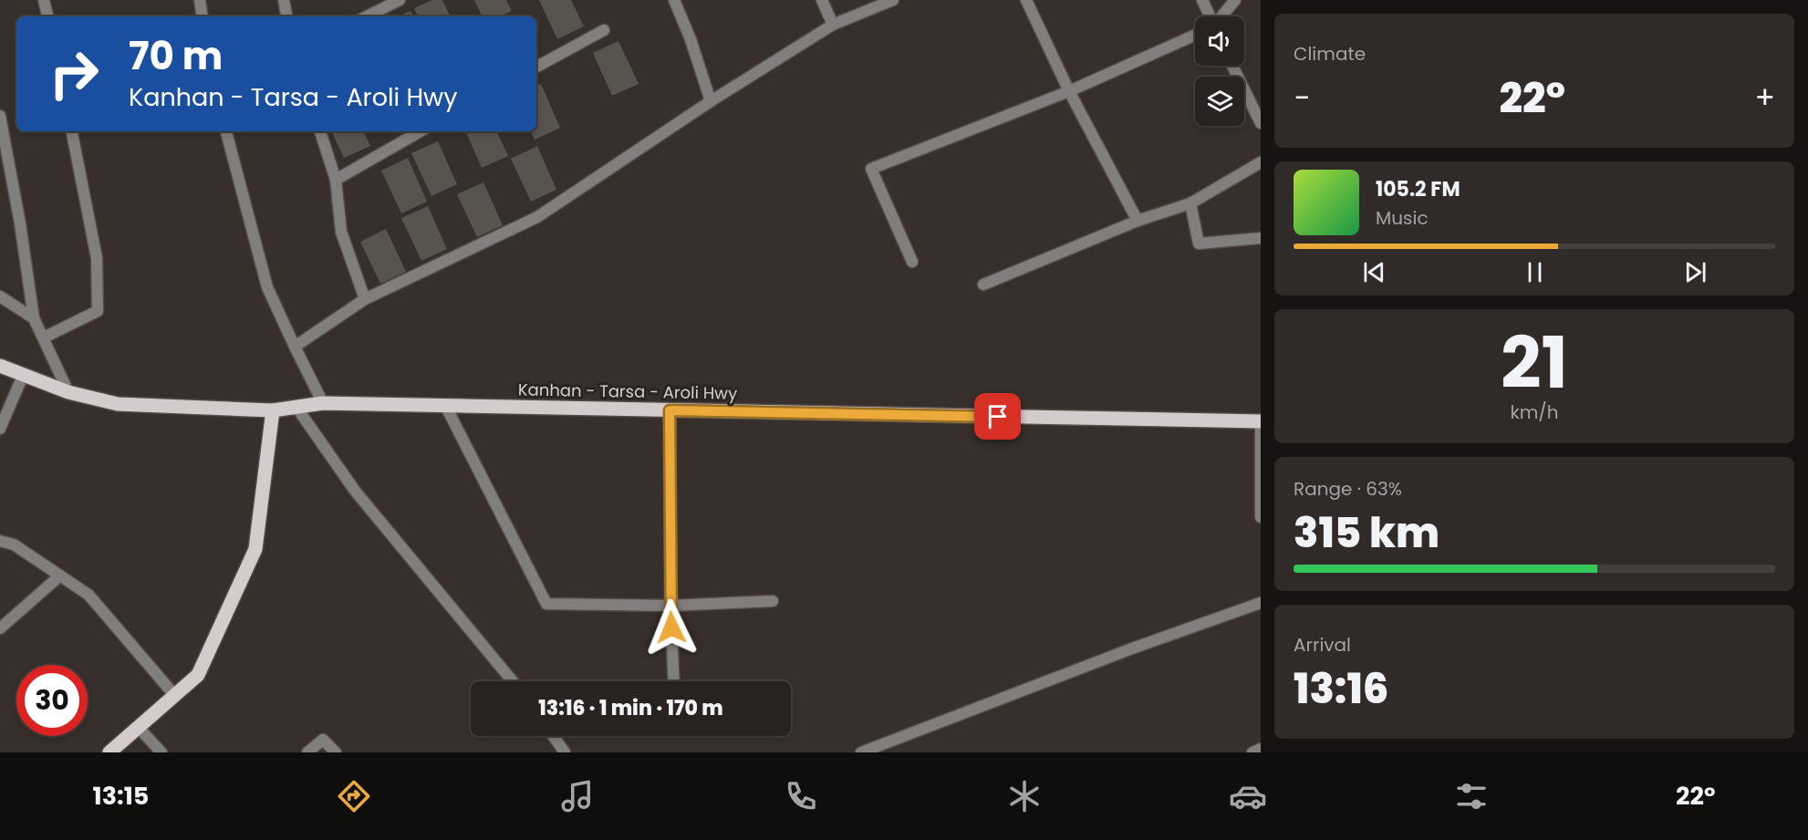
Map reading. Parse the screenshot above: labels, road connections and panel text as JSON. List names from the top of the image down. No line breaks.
{"streets":{"main road":["Kanhan - Tarsa - Aroli Hwy"]},"page":{"tile":["Climate",["21","km/h"],["Range · 63%","315 km"],["Arrival","13:16"]],"turn":["70 m","Kanhan - Tarsa - Aroli Hwy"],"heat":["−","22°","+"],"song":["105.2 FM","Music"],"limit":"30","trip":"13:16 · 1 min · 170 m","tabs":["13:15","22°"]}}
